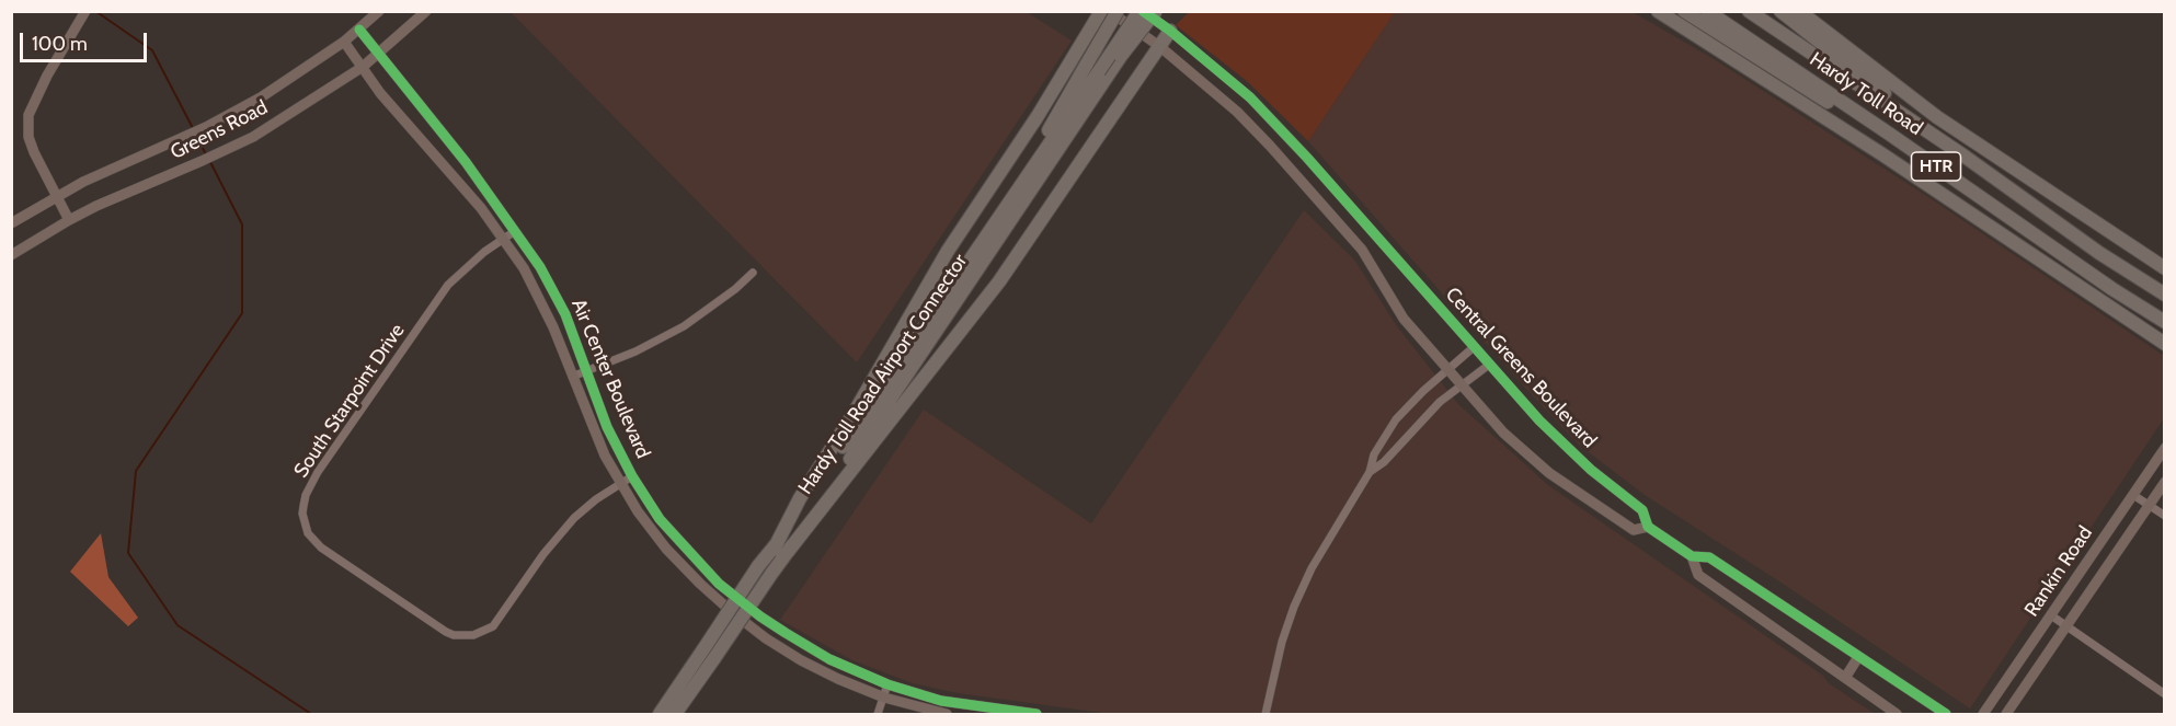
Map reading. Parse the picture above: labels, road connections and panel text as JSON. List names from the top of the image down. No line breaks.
{"streets":{"highway":["Hardy Toll Road","HTR","Hardy Toll Road Airport Connector"],"street":["Greens Road","Central Greens Boulevard","Air Center Boulevard","South Starpoint Drive","Rankin Road"]},"crossings":[["Greens Road","Air Center Boulevard"],["Air Center Boulevard","South Starpoint Drive"]],"scale_bar":"100 m"}
